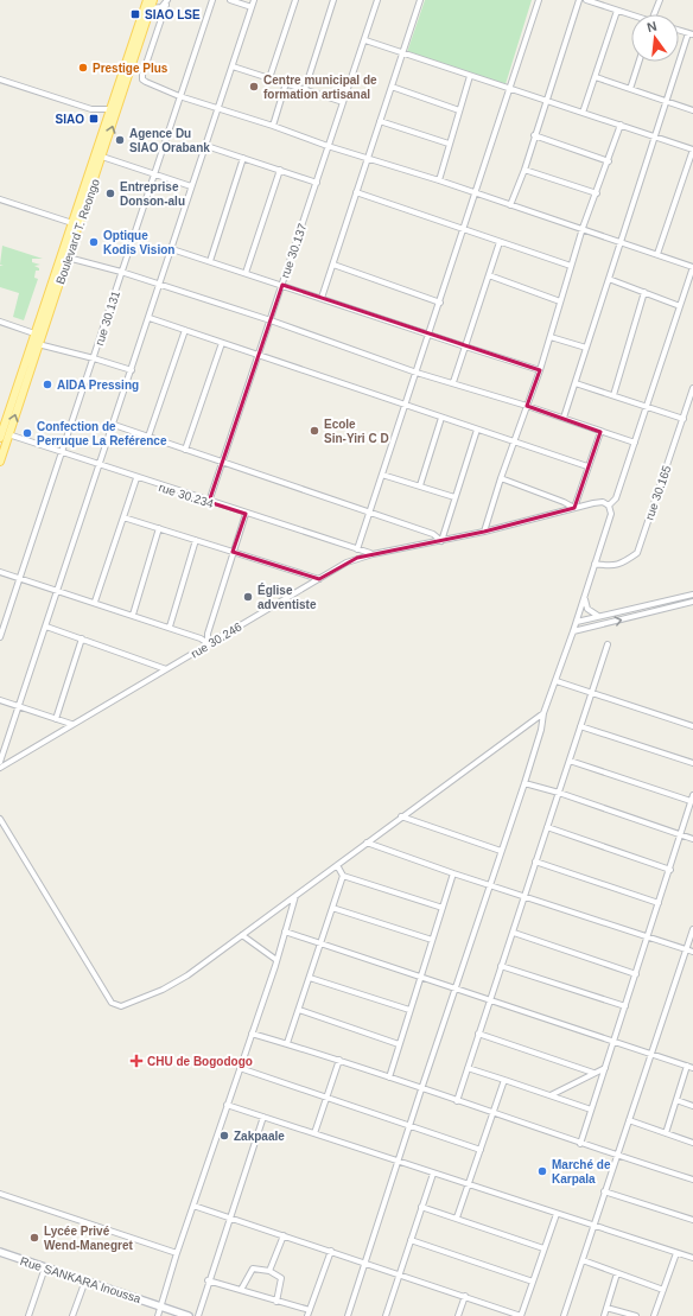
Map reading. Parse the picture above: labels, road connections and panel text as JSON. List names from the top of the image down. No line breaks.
{"streets":{"main road":["Boulevard T. Reongo"],"street":["rue 30.137","rue 30.131","rue 30.165","rue 30.234","rue 30.246","Rue SANKARA Inoussa"]},"crossings":[["Boulevard T. Reongo","rue 30.234"],["rue 30.137","rue 30.234"],["rue 30.131","rue 30.234"],["rue 30.234","rue 30.246"]],"places":{"transit":["SIAO LSE","SIAO"],"other":["Prestige Plus","Centre municipal de formation artisanal","Agence Du SIAO Orabank","Entreprise Donson-alu","Optique Kodis Vision","AIDA Pressing","Ecole Sin-Yiri C D","Confection de Perruque La Reférence","Église adventiste","Zakpaale","Marché de Karpala","Lycée Privé Wend-Manegret"],"health":["CHU de Bogodogo"]},"north":"top"}
